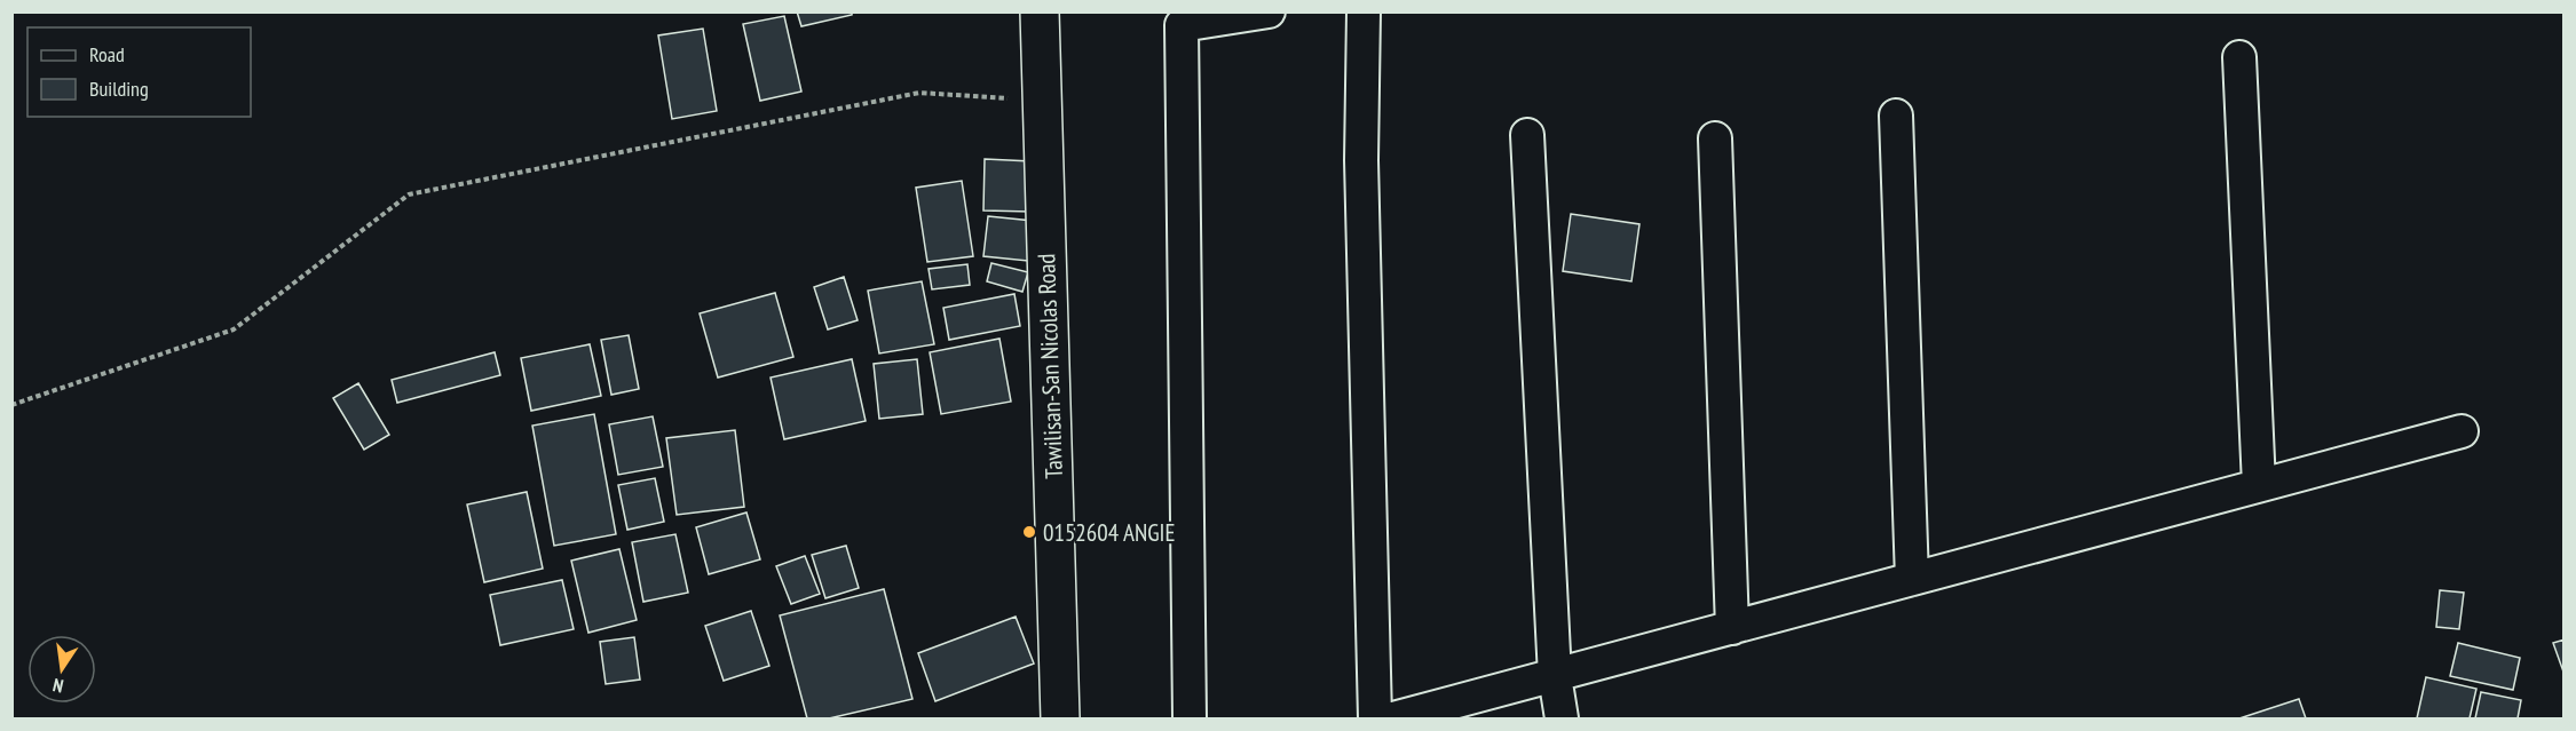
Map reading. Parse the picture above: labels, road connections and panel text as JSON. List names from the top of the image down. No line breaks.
{"streets":{"main road":["Tawilisan-San Nicolas Road"]},"places":["0152604 ANGIE"],"legend":["Road","Building"],"north":"bottom"}
